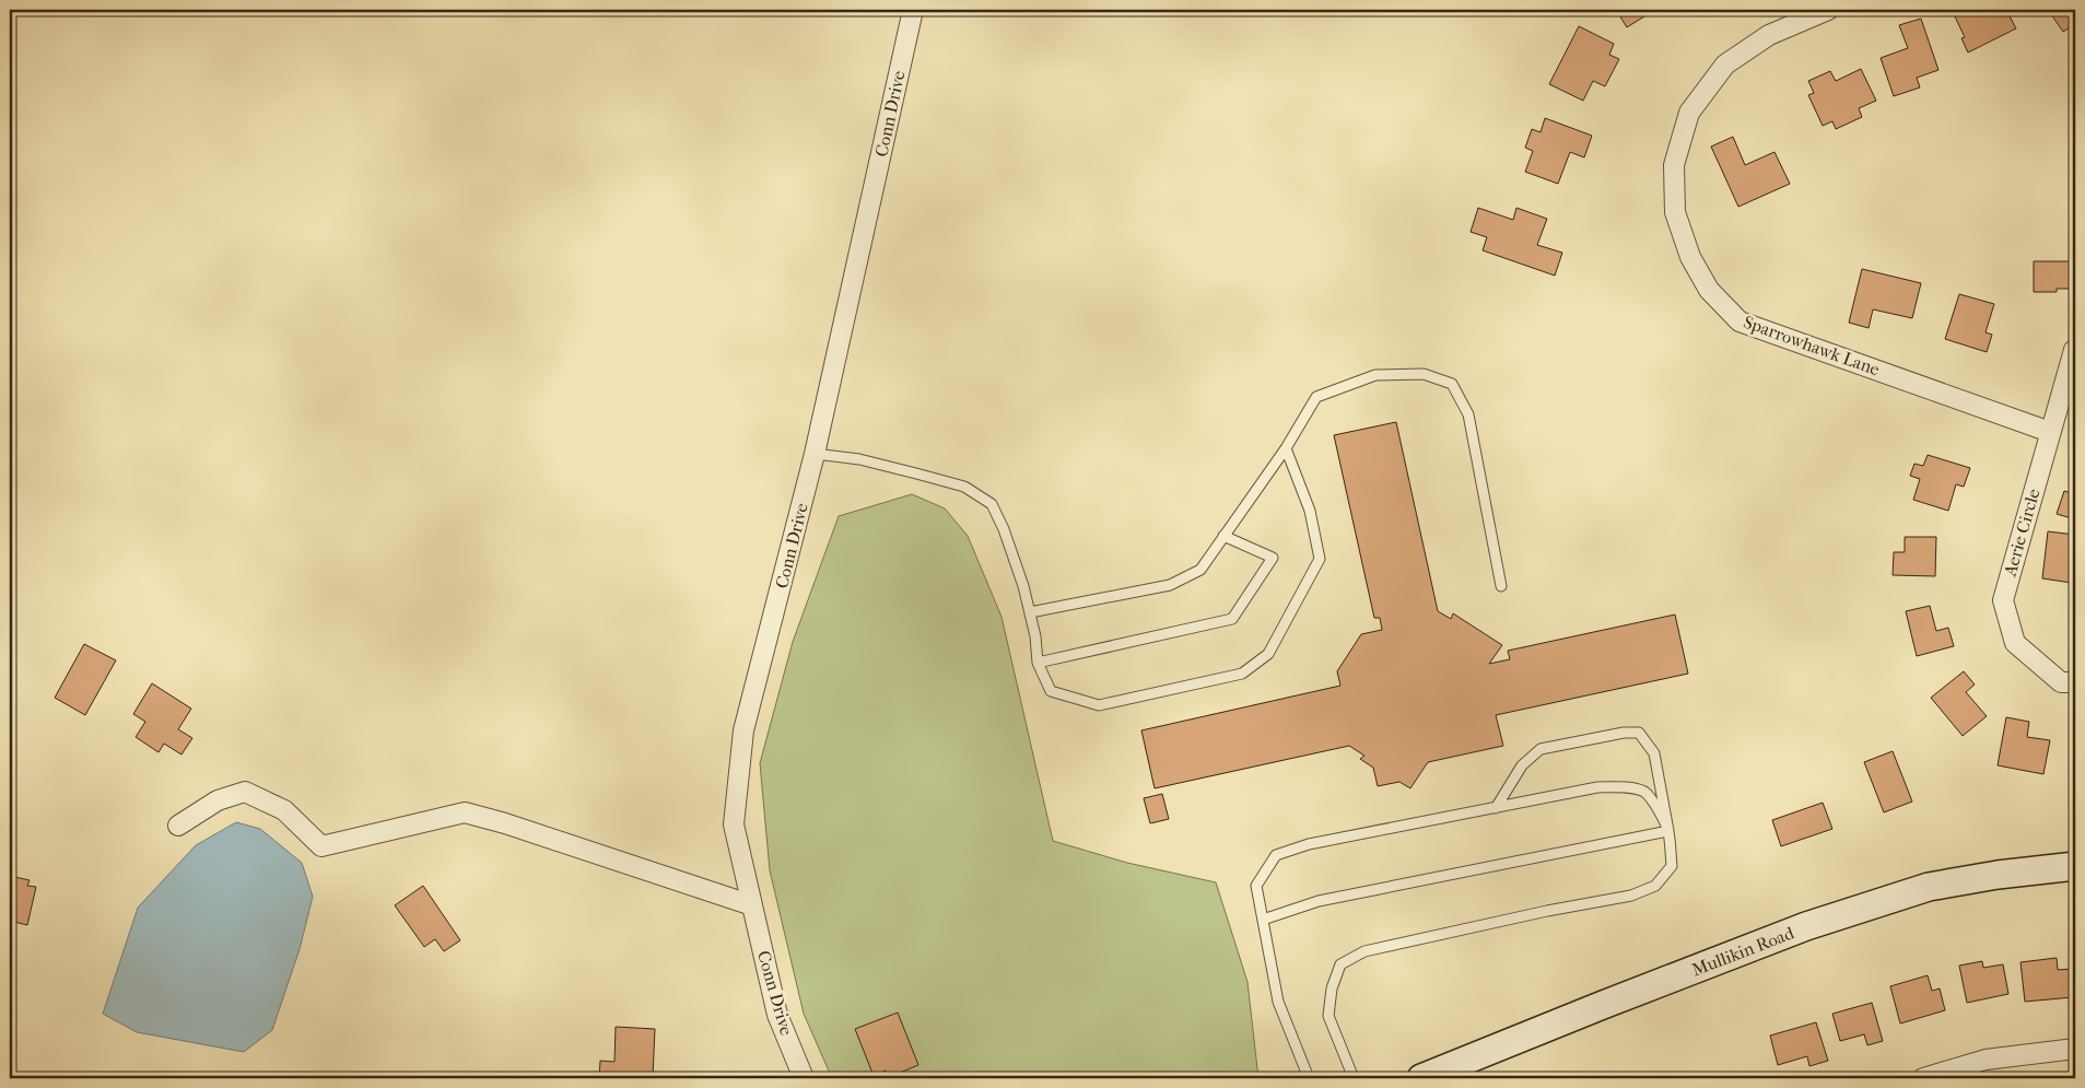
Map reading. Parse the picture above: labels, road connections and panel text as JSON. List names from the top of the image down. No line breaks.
{"streets":{"street":["Conn Drive","Sparrowhawk Lane","Aerie Circle","Mullikin Road"]},"crossings":[["Sparrowhawk Lane","Aerie Circle"]]}
